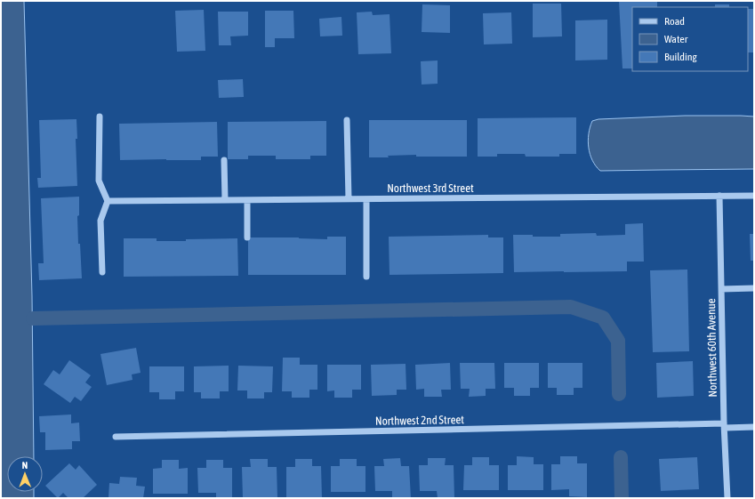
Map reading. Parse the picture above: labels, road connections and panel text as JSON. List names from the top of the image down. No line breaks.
{"streets":{"street":["Northwest 3rd Street","Northwest 60th Avenue","Northwest 2nd Street"]},"crossings":[["Northwest 3rd Street","Northwest 60th Avenue"],["Northwest 60th Avenue","Northwest 2nd Street"]],"legend":["Road","Water","Building"],"north":"top"}
